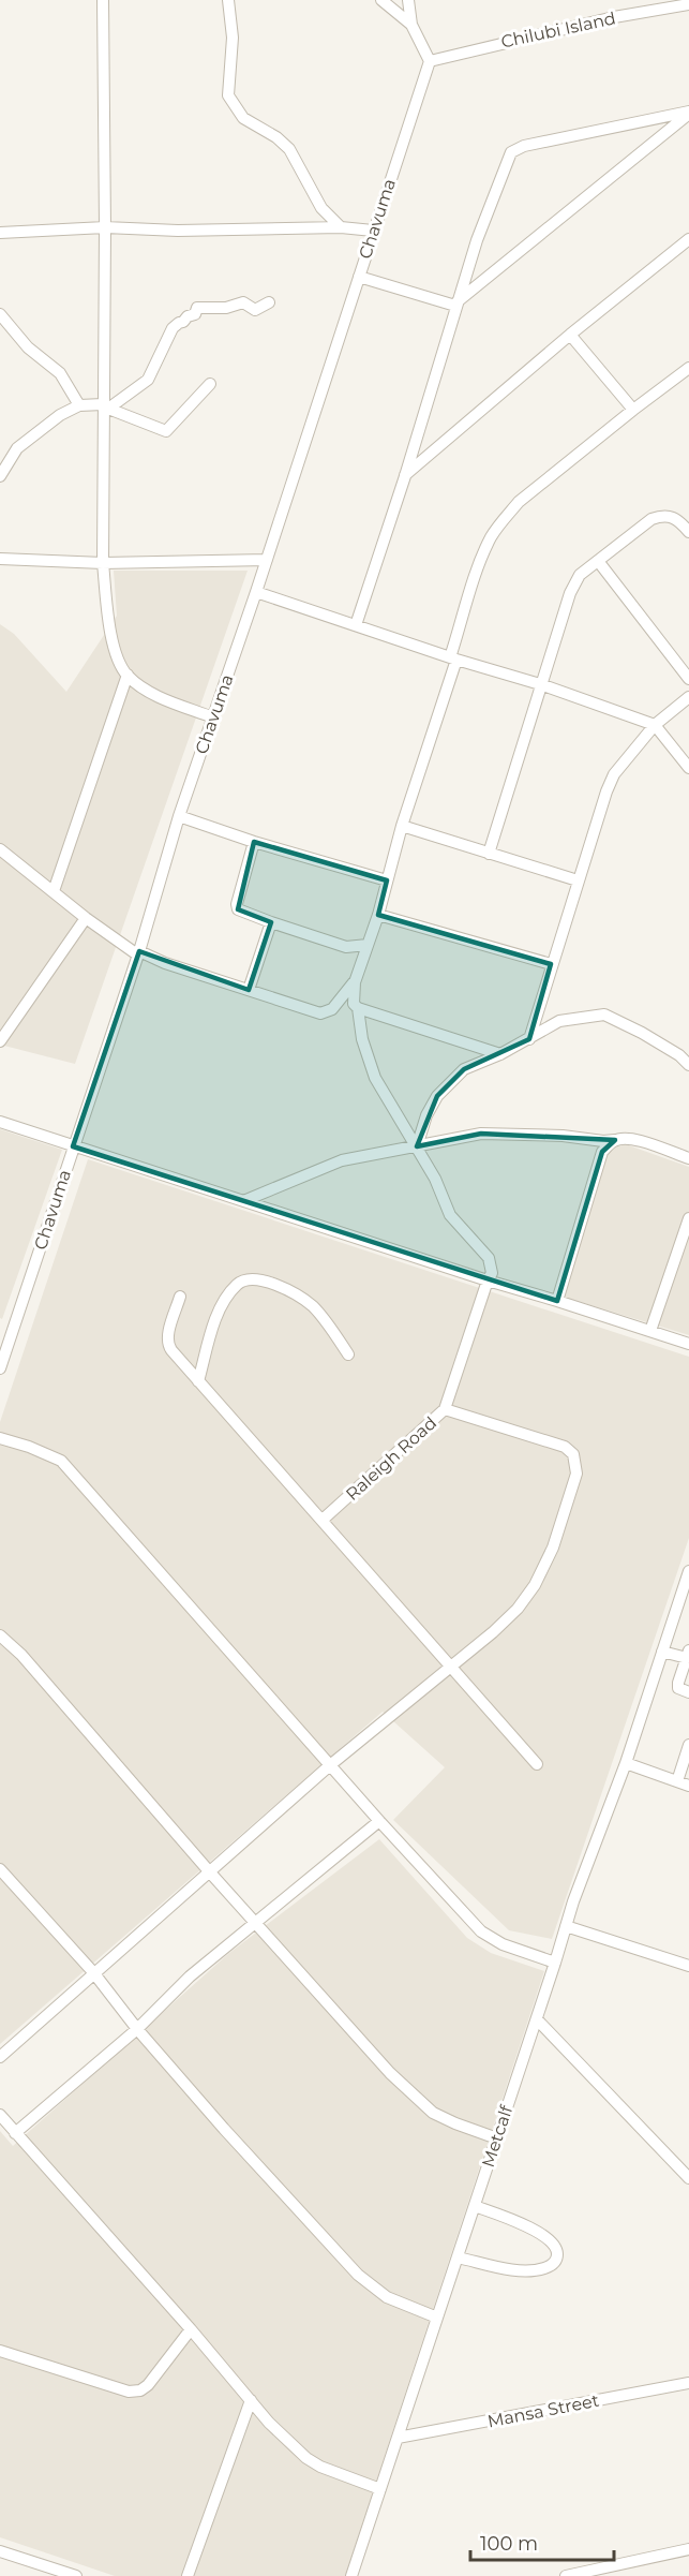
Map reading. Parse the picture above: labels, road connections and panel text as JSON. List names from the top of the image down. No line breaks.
{"streets":{"street":["Chilubi Island","Chavuma","Raleigh Road","Metcalf","Mansa Street"]},"crossings":[["Chilubi Island","Chavuma"],["Metcalf","Mansa Street"]],"scale_bar":"100 m"}
